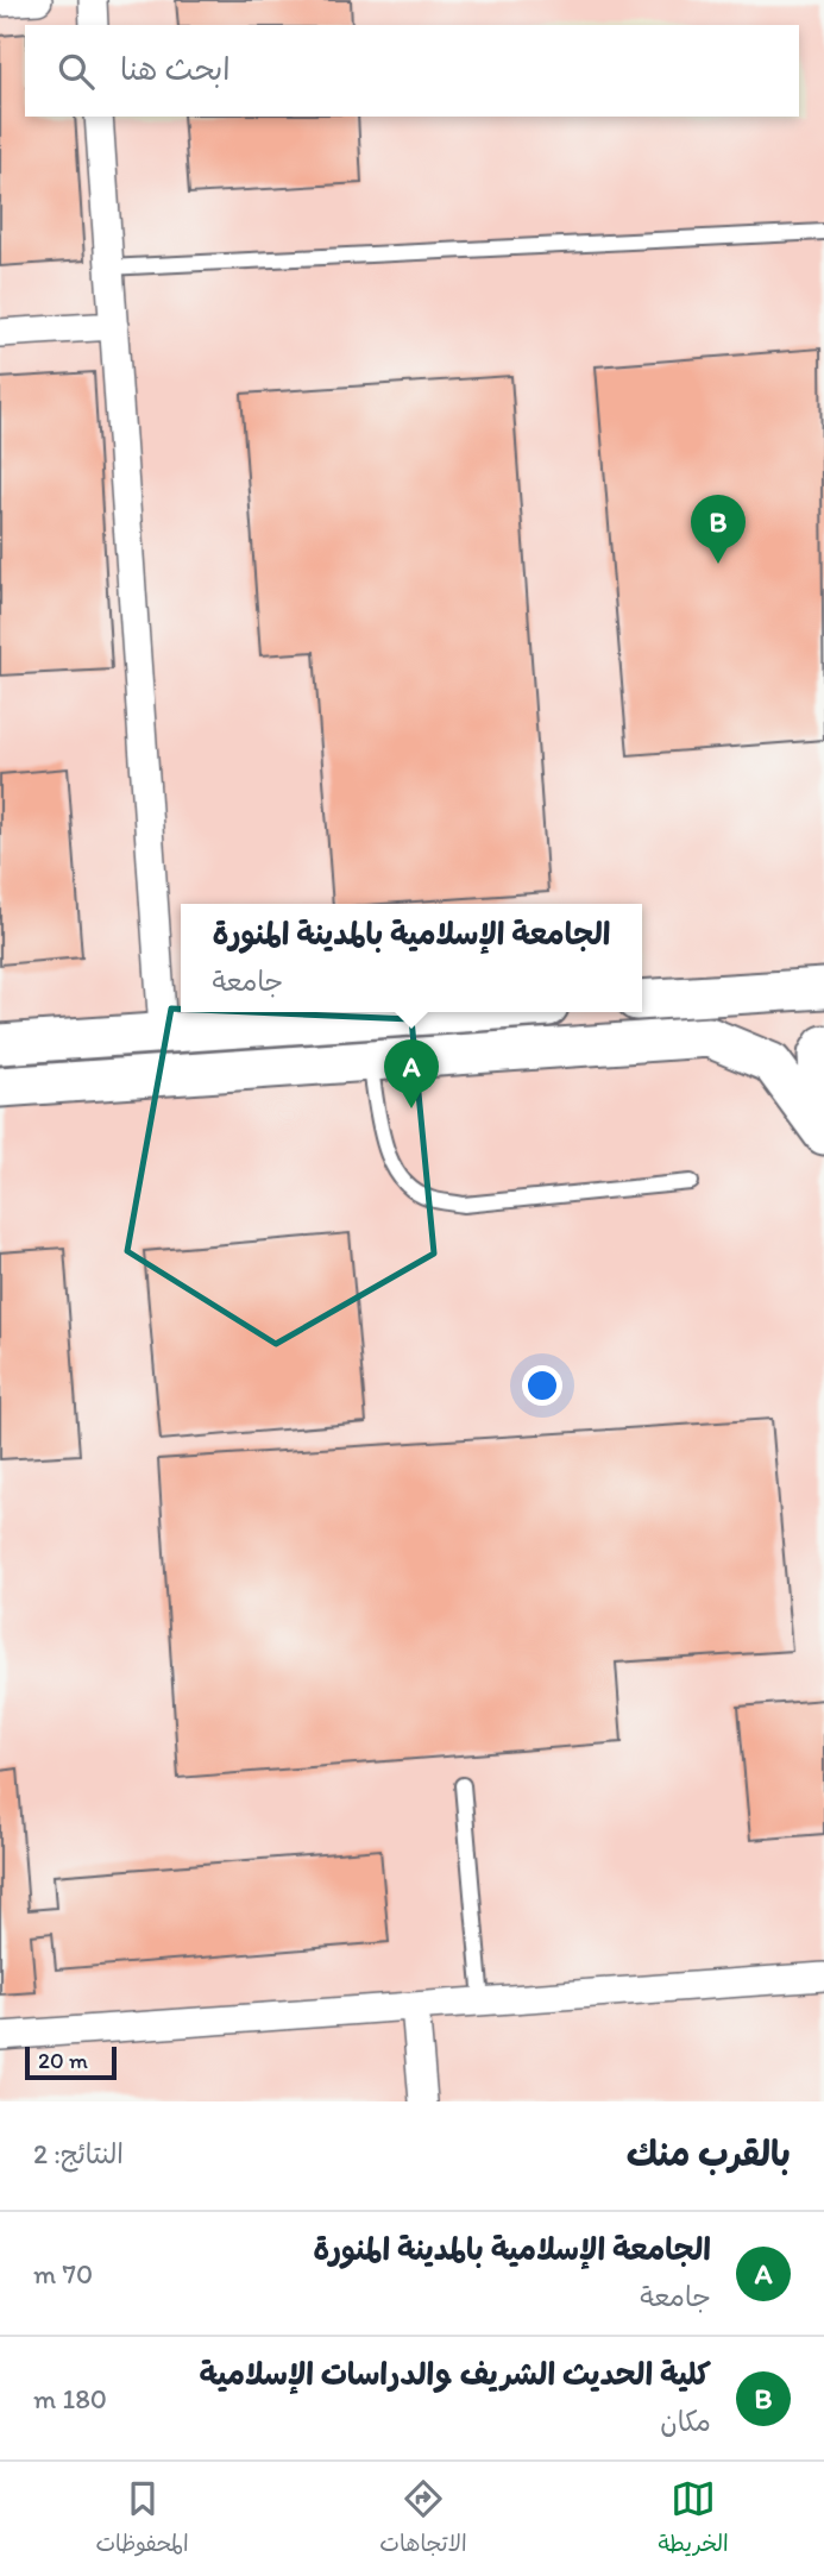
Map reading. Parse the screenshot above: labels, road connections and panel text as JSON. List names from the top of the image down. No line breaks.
{"scale_bar":"20 m","page":{"search":"ابحث هنا","pins":["B","A"],"popup":["الجامعة الإسلامية بالمدينة المنورة","جامعة"],"scale":"20 m","heading":["بالقرب منك","النتائج: 2"],"list":[{"mark":"A","name":"الجامعة الإسلامية بالمدينة المنورة","note":"جامعة","value":"70 m"},{"mark":"B","name":"كلية الحديث الشريف والدراسات الإسلامية","note":"مكان","value":"180 m"}],"nav":["الخريطة","الاتجاهات","المحفوظات"]}}
